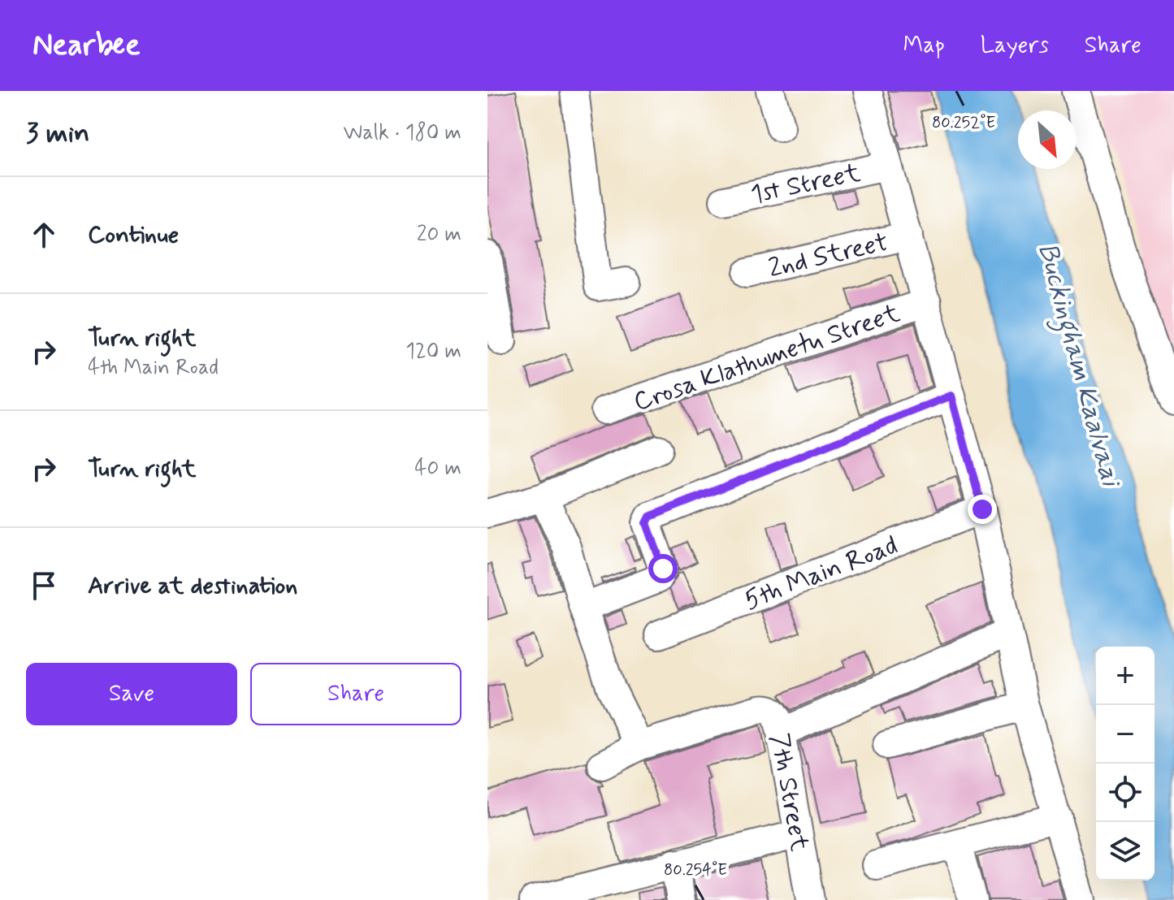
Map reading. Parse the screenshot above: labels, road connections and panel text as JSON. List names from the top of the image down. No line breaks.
{"streets":{"street":["1st Street","2nd Street","Crosa Klathumetu Street","5th Main Road","7th Street"]},"water":["Buckingham Kaalvaai"],"north":"bottom right","page":{"header":"Nearbee","nav":["Map","Layers","Share"],"heading":["3 min","Walk · 180 m"],"list":[["Continue","20 m"],["Turn right","4th Main Road","120 m"],["Turn right","40 m"],"Arrive at destination"],"buttons":["Save","Share"],"map_buttons":["+","−"]},"coordinates":["80.252°E","80.254°E"]}
